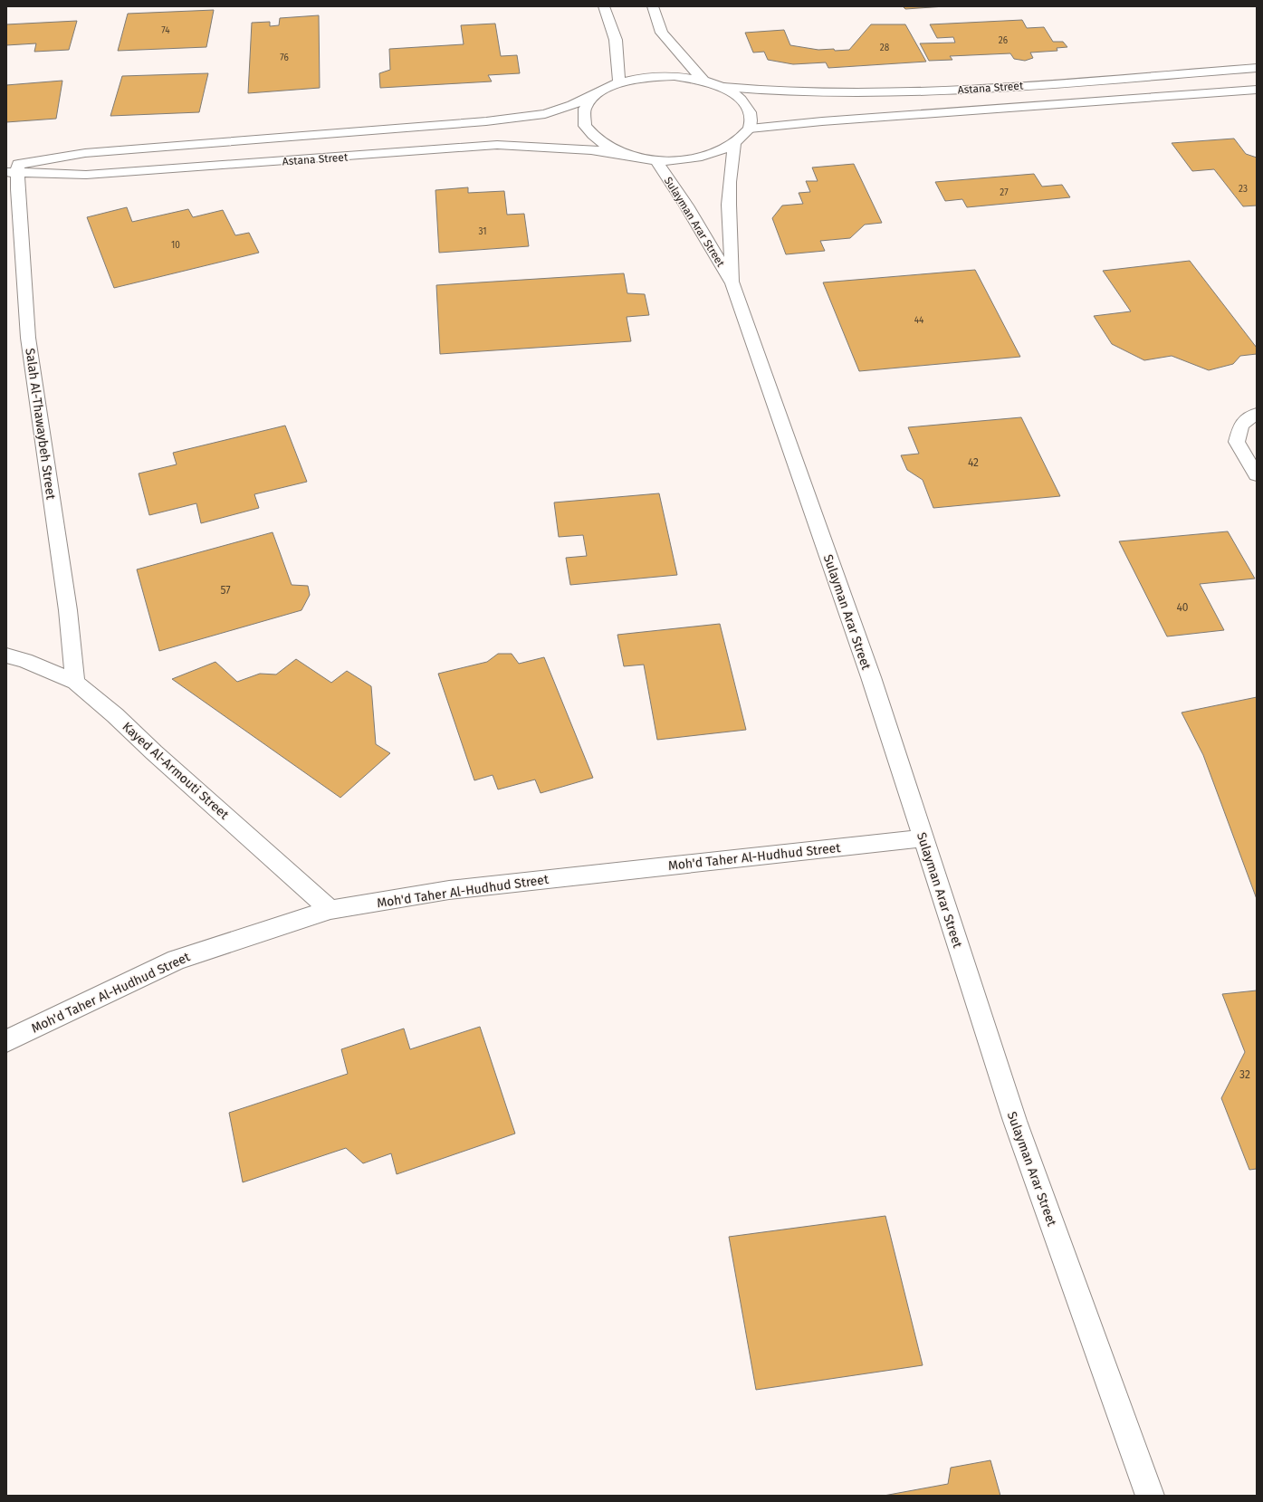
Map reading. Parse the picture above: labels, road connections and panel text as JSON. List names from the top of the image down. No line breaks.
{"streets":{"street":["Astana Street","Sulayman Arar Street","Salah Al-Thawaybeh Street","Kayed Al-Armouti Street","Moh'd Taher Al-Hudhud Street"]},"crossings":[["Astana Street","Salah Al-Thawaybeh Street"],["Sulayman Arar Street","Moh'd Taher Al-Hudhud Street"],["Salah Al-Thawaybeh Street","Kayed Al-Armouti Street"],["Kayed Al-Armouti Street","Moh'd Taher Al-Hudhud Street"]],"house_numbers":["74","26","28","76","23","27","31","10","44","42","57","40","32"]}
